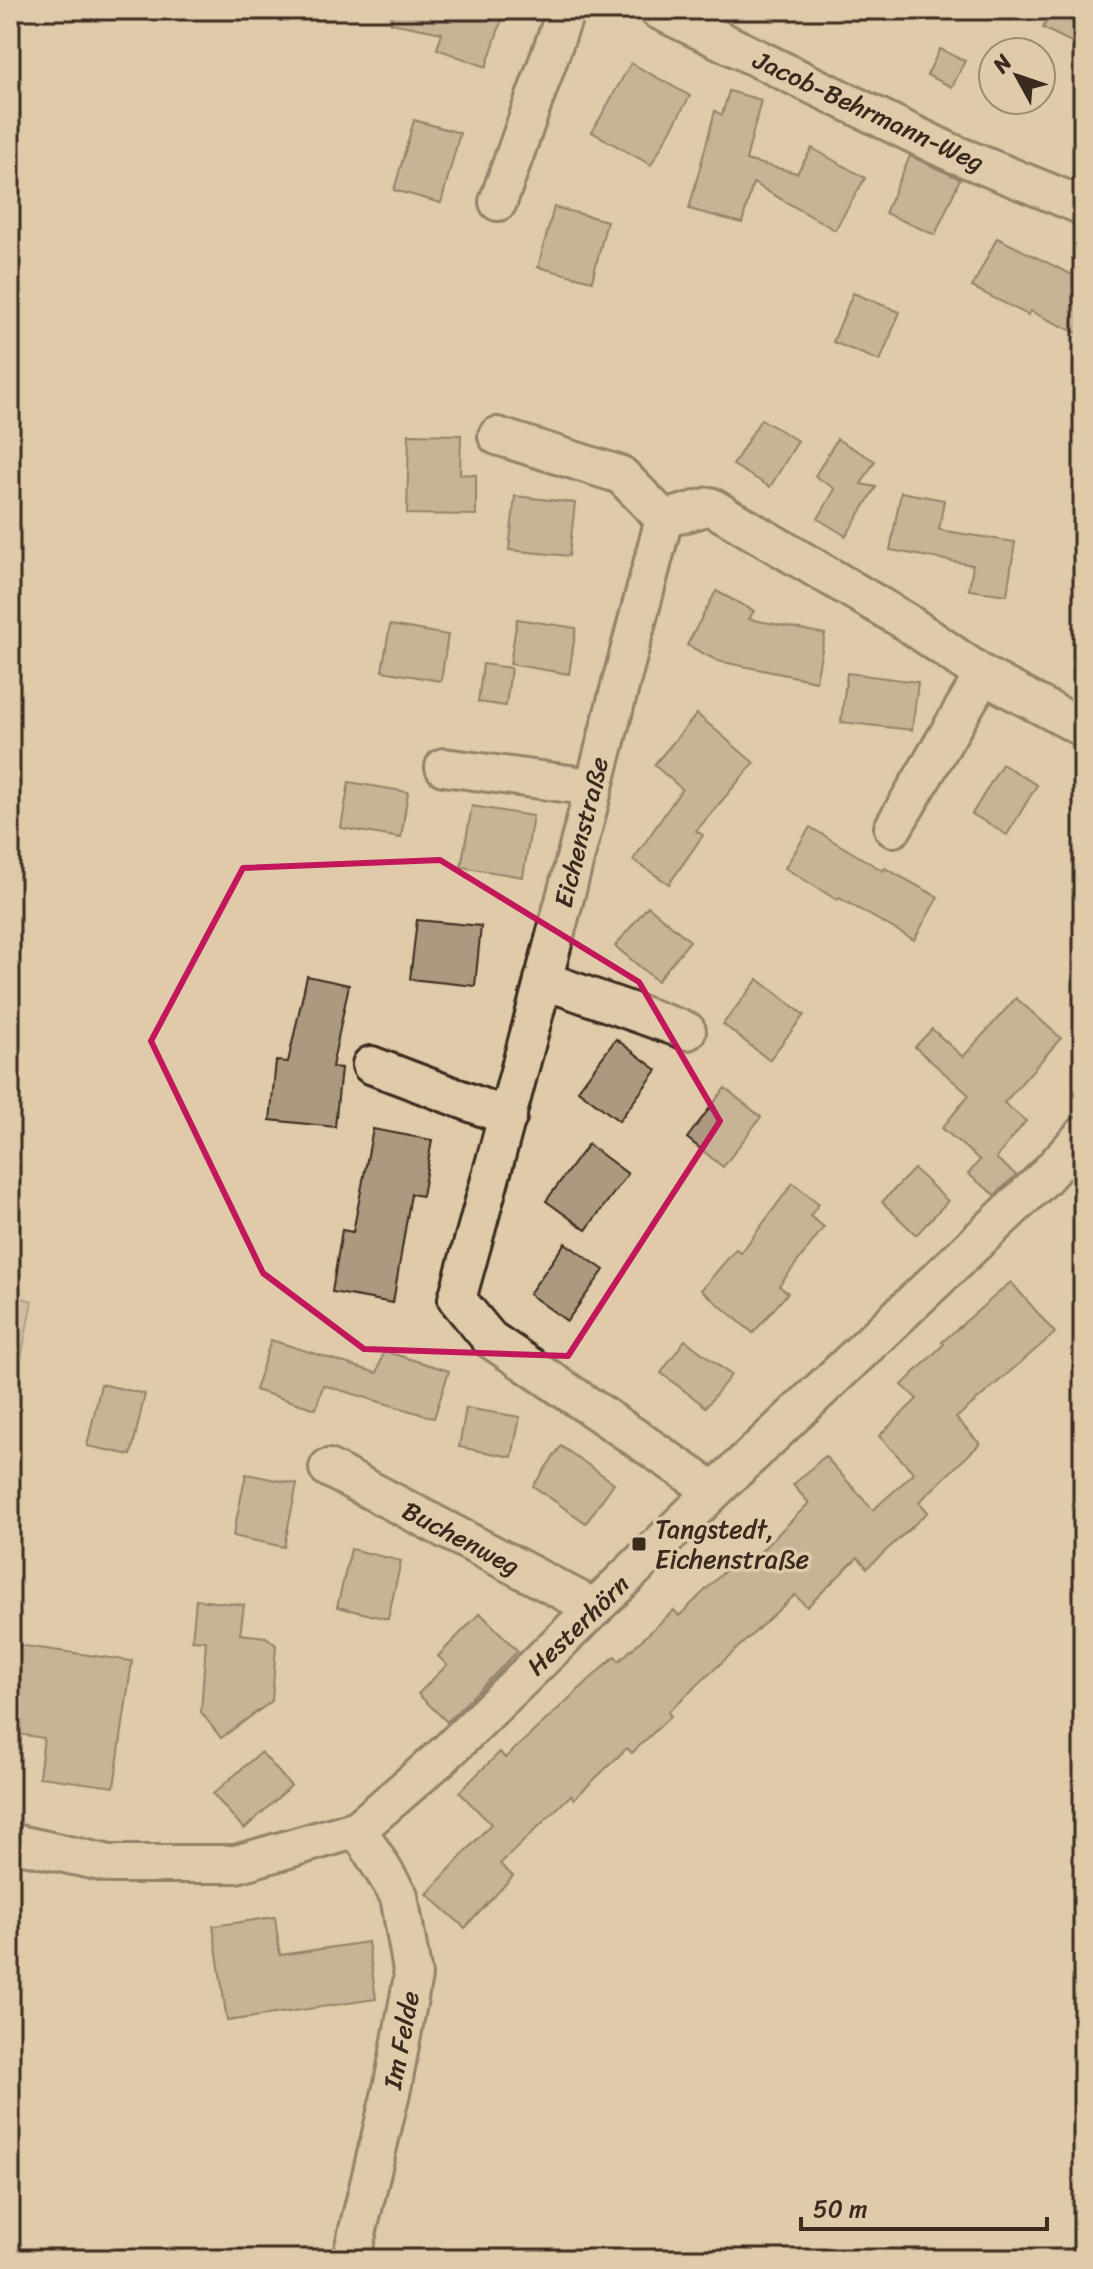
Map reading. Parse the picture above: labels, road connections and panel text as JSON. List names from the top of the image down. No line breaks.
{"streets":{"street":["Jacob-Behrmann-Weg","Eichenstraße","Buchenweg","Hesterhörn","Im Felde"]},"crossings":[["Eichenstraße","Hesterhörn"],["Buchenweg","Hesterhörn"],["Hesterhörn","Im Felde"]],"places":{"transit":["Tangstedt, Eichenstraße"]},"scale_bar":"50 m","north":"top left"}
